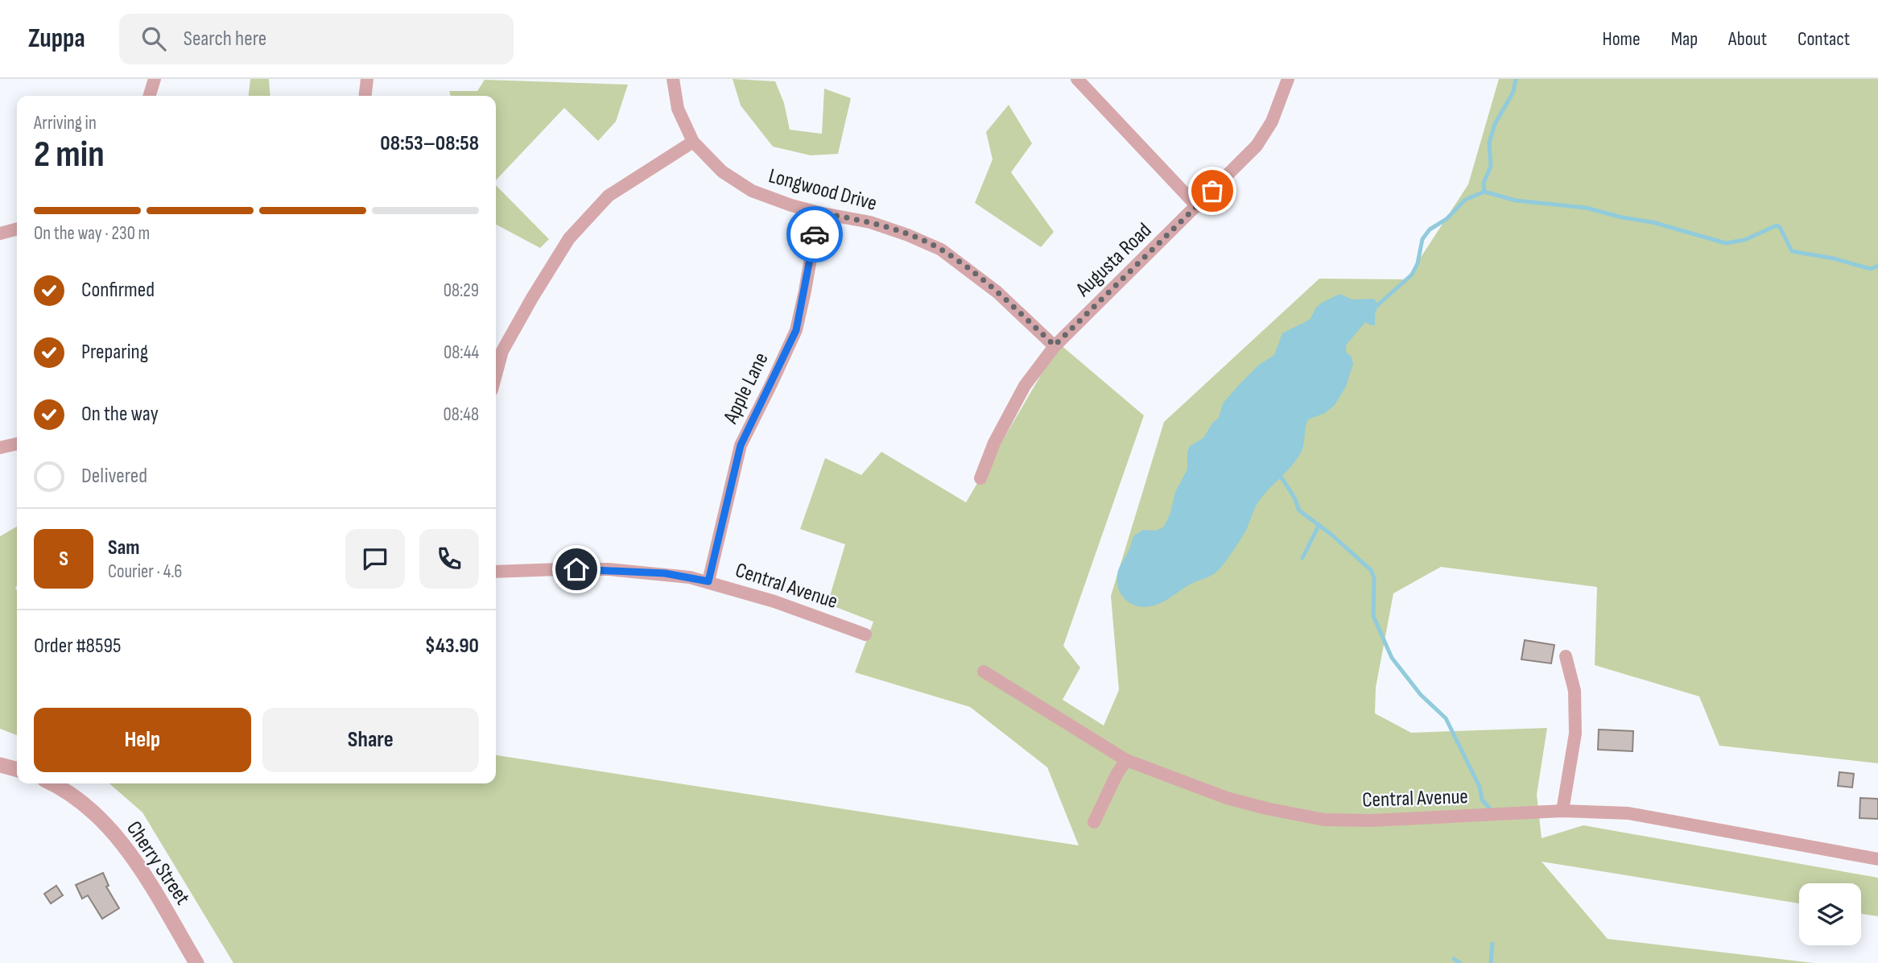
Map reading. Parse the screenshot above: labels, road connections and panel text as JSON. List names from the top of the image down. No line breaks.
{"streets":{"street":["Longwood Drive","Augusta Road","Apple Lane","Central Avenue","Cherry Street"]},"crossings":[["Longwood Drive","Augusta Road"],["Longwood Drive","Apple Lane"],["Apple Lane","Central Avenue"]],"page":{"header":"Zuppa","search":"Search here","nav":["Home","Map","About","Contact"],"heading":["2 min","Arriving in","08:53–08:58"],"panel":["Sam","Courier · 4.6","Order #8595","$43.90"],"bar":"On the way · 230 m","list":[["Confirmed","08:29"],["Preparing","08:44"],["On the way","08:48"],"Delivered"],"round":"S","buttons":["Help","Share"]}}
